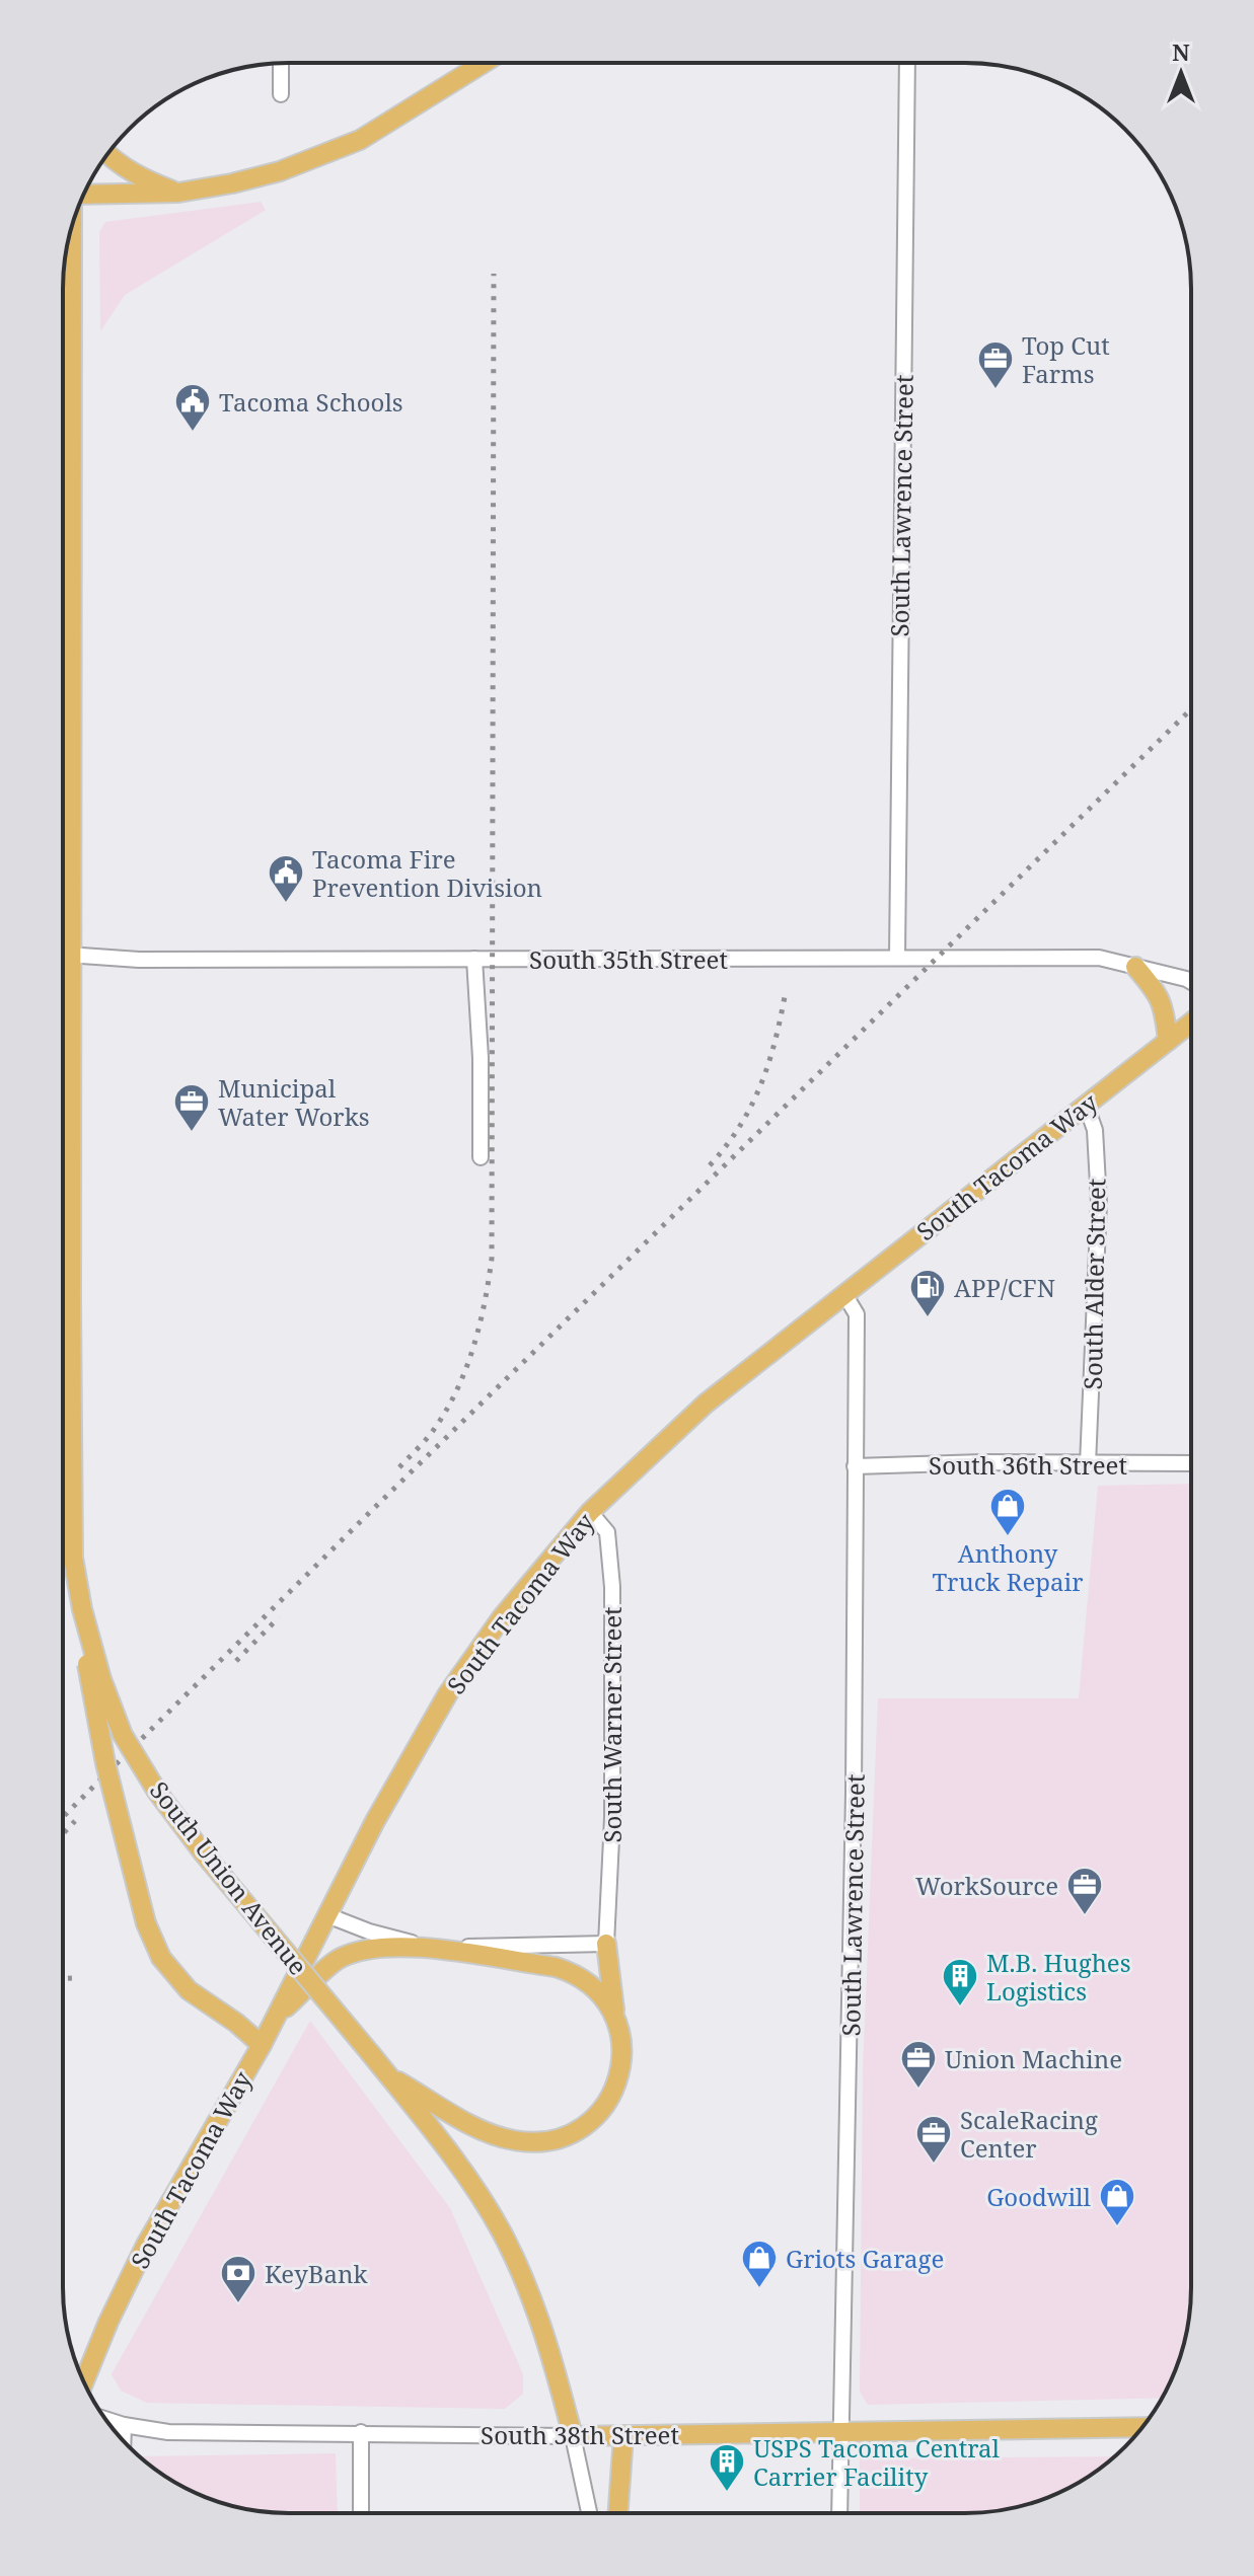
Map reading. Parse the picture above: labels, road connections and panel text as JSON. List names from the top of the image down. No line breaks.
{"streets":{"main road":["South Tacoma Way","South Union Avenue","South 38th Street"],"street":["South Lawrence Street","South 35th Street","South Alder Street","South 36th Street","South Warner Street"]},"crossings":[["South Lawrence Street","South 35th Street"],["South Lawrence Street","South Tacoma Way"],["South Lawrence Street","South 36th Street"],["South Lawrence Street","South 38th Street"],["South Tacoma Way","South Alder Street"],["South Tacoma Way","South Warner Street"],["South Alder Street","South 36th Street"],["South Union Avenue","South 38th Street"]],"places":{"office":["Top Cut Farms","Municipal Water Works","WorkSource","Union Machine","ScaleRacing Center"],"public building":["Tacoma Schools","Tacoma Fire Prevention Division"],"fuel station":["APP/CFN"],"shop":["Anthony Truck Repair","Goodwill","Griots Garage"],"building":["M.B. Hughes Logistics","USPS Tacoma Central Carrier Facility"],"bank":["KeyBank"]},"north":"top"}
